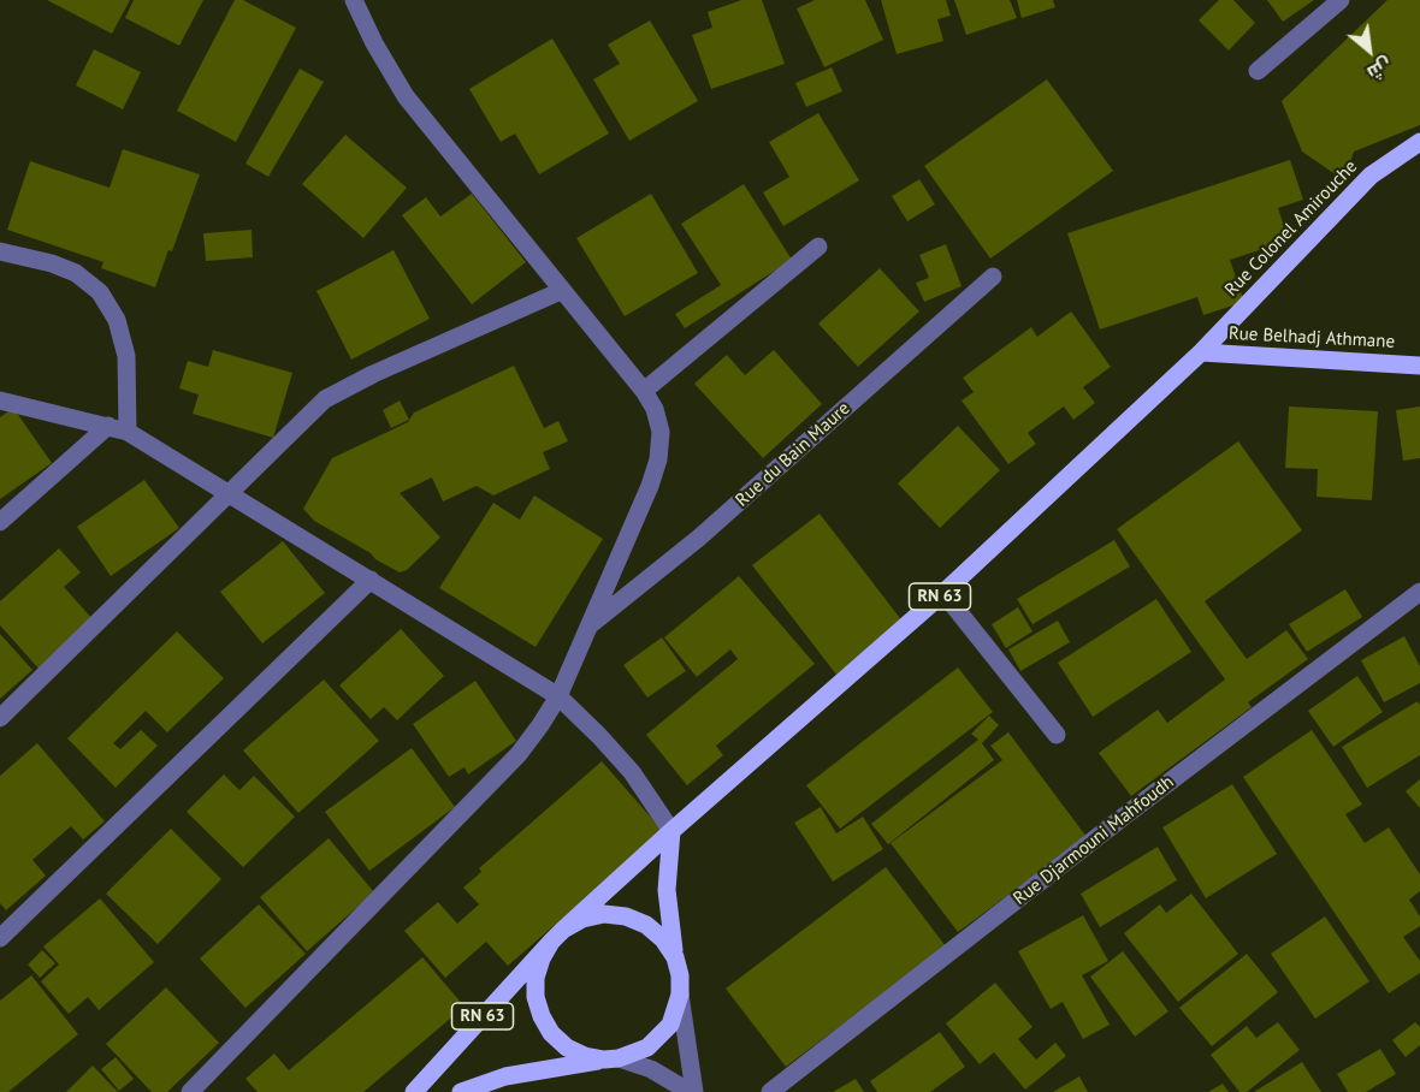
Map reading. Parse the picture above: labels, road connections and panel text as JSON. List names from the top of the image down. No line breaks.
{"streets":{"main road":["Rue Colonel Amirouche","Rue Belhadj Athmane","RN 63"],"street":["Rue du Bain Maure","Rue Djarmouni Mahfoudh"]},"crossings":[["Rue Colonel Amirouche","Rue Belhadj Athmane"],["Rue Colonel Amirouche","RN 63"],["Rue Belhadj Athmane","RN 63"]],"north":"bottom right"}
